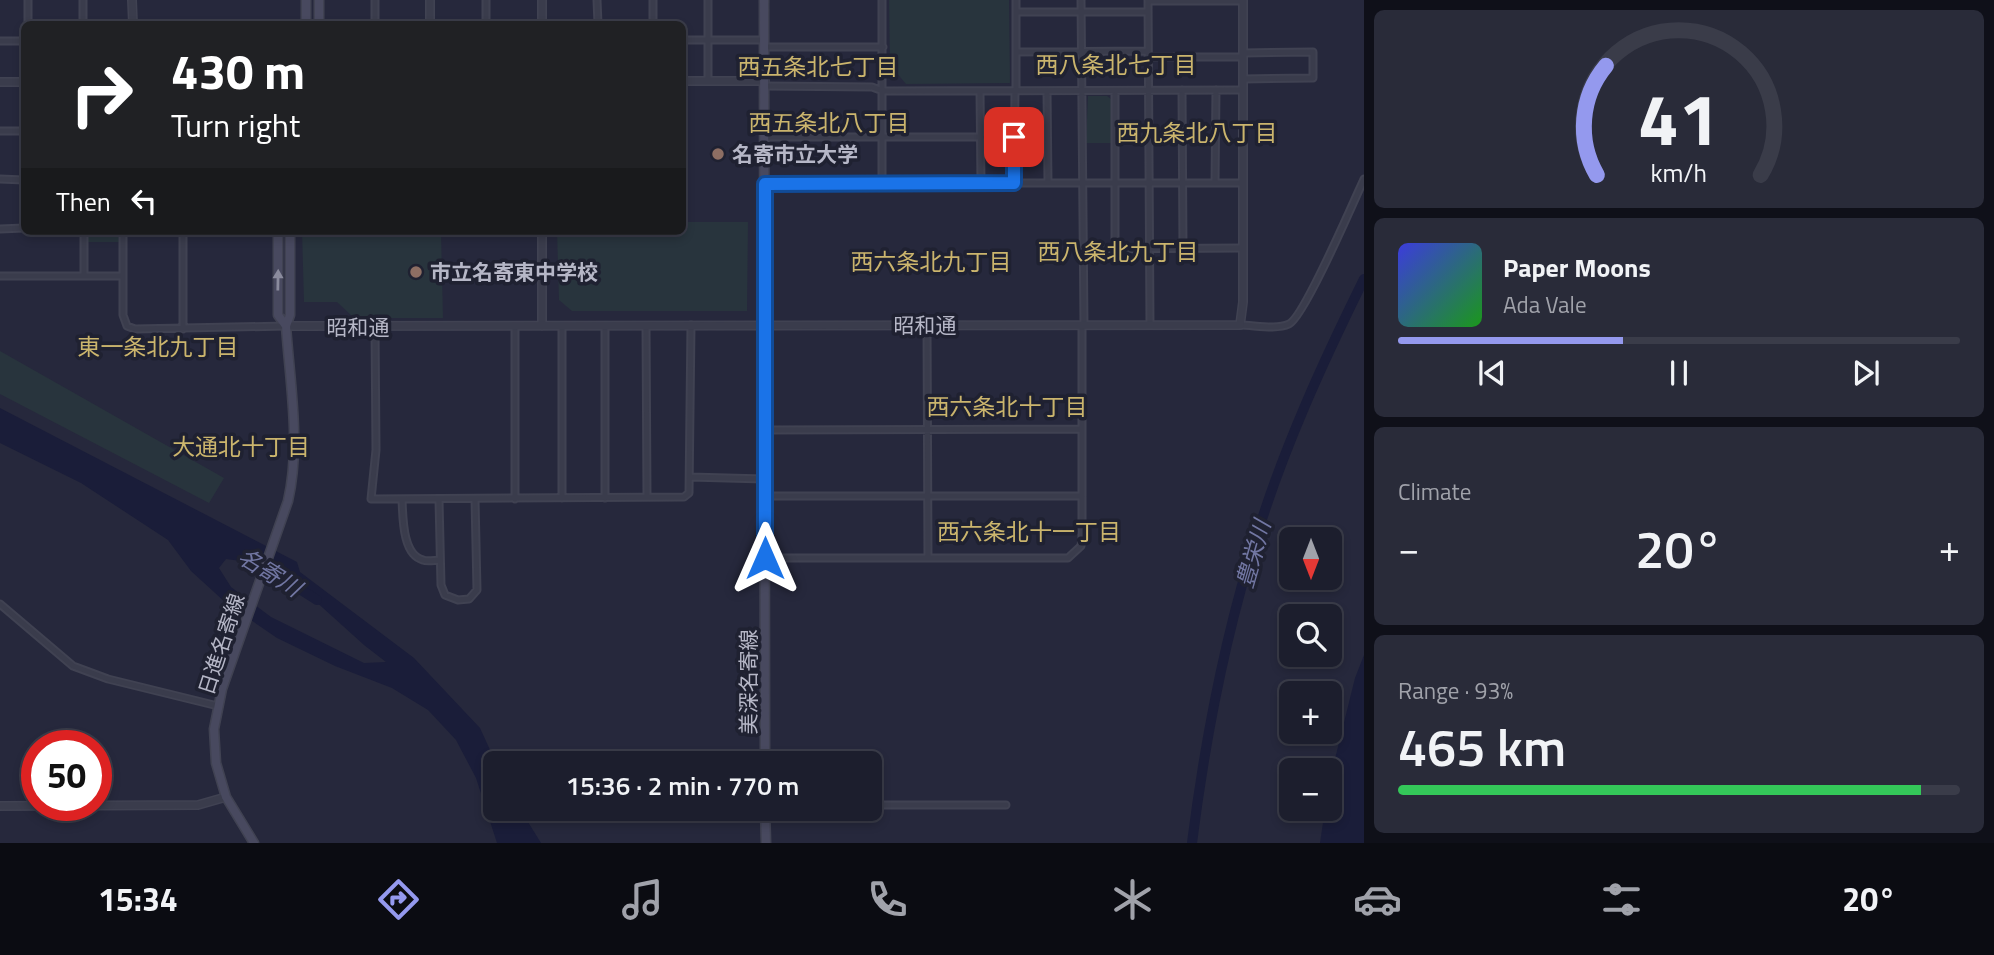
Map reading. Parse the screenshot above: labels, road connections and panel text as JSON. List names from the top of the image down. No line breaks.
{"streets":{"main road":["日進名寄線","美深名寄線"],"street":["昭和通"]},"crossings":[["昭和通","日進名寄線"],["昭和通","美深名寄線"]],"districts":["西八条北七丁目","西五条北七丁目","西五条北八丁目","西九条北八丁目","西八条北九丁目","西六条北九丁目","東一条北九丁目","西六条北十丁目","大通北十丁目","西六条北十一丁目"],"water":["豊栄川","名寄川"],"places":["名寄市立大学","市立名寄東中学校"],"north":"bottom","page":{"turn":["430 m","Turn right"],"then":"Then","song":["Paper Moons","Ada Vale"],"tile":["Climate",["Range · 93%","465 km"]],"heat":["−","20°","+"],"map_buttons":["+","−"],"limit":"50","trip":"15:36 · 2 min · 770 m","tabs":["15:34","20°"],"gauge":["41","km/h"]}}
